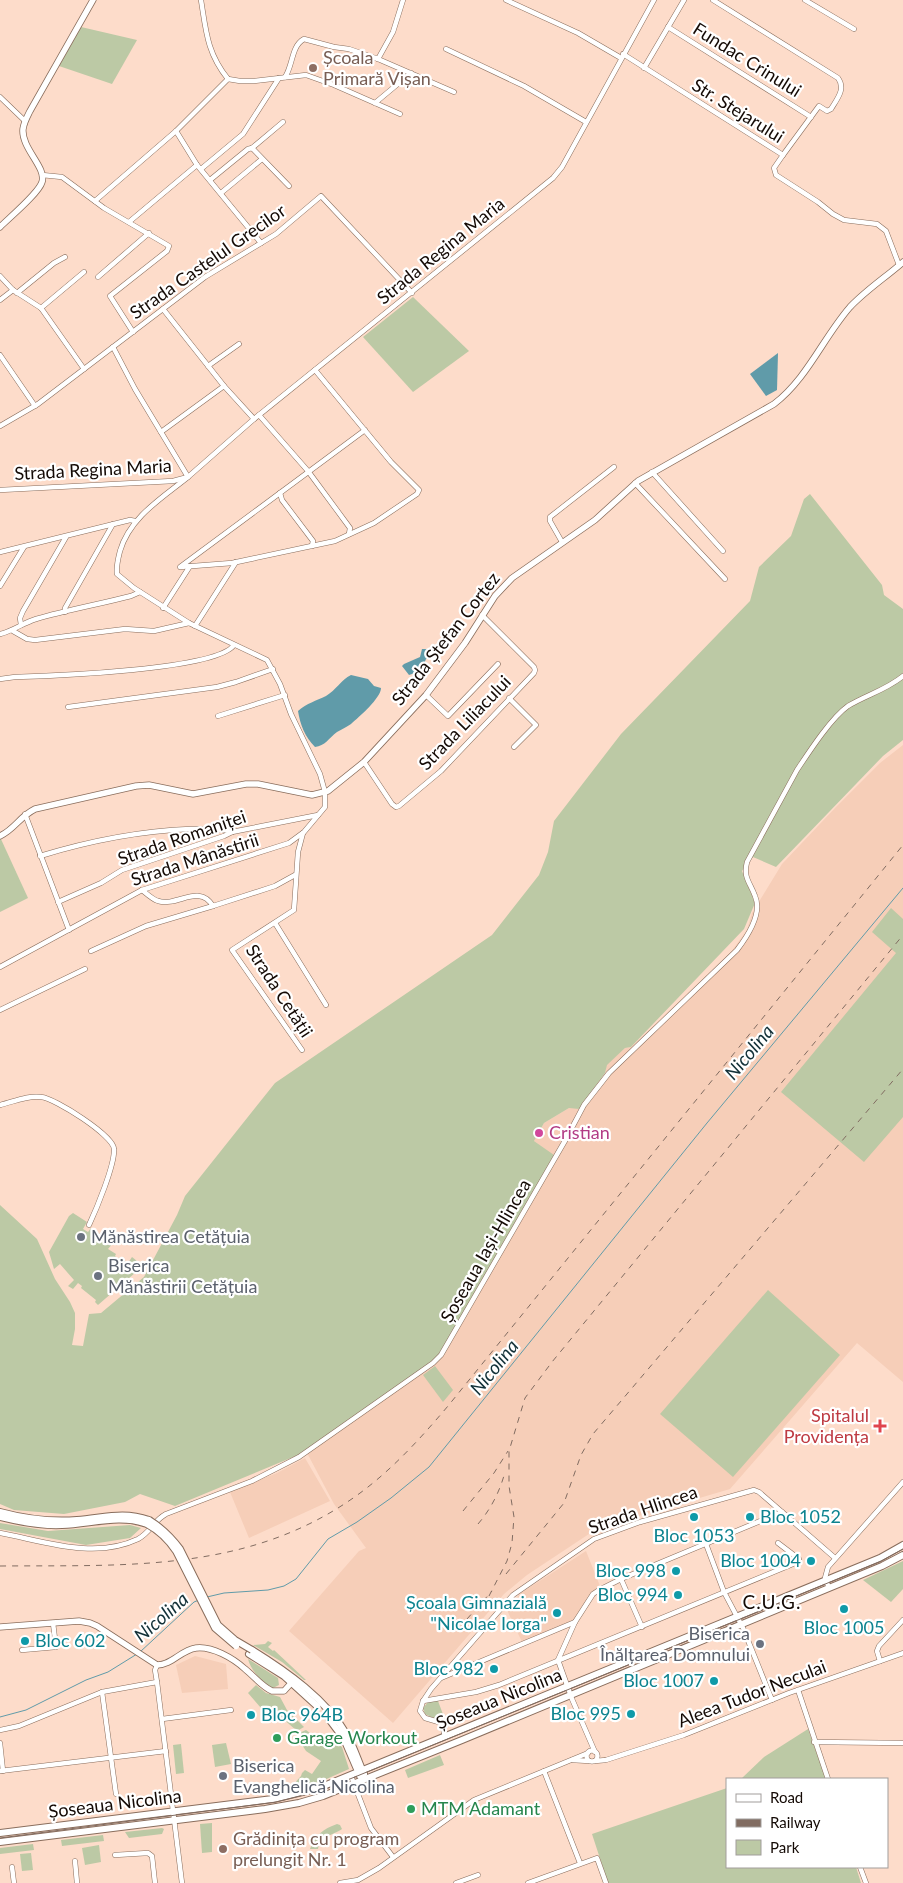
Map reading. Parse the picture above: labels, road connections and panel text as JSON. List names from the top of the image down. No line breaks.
{"streets":{"main road":["Șoseaua Nicolina"],"street":["Fundac Crinului","Str. Stejarului","Strada Regina Maria","Strada Castelul Grecilor","Strada Ștefan Cortez","Strada Liliacului","Strada Romaniței","Strada Mânăstirii","Strada Cetății","Șoseaua Iași-Hlincea","Strada Hlincea","Aleea Tudor Neculai"]},"crossings":[["Str. Stejarului","Strada Regina Maria"],["Str. Stejarului","Strada Ștefan Cortez"],["Strada Regina Maria","Strada Castelul Grecilor"],["Strada Ștefan Cortez","Strada Liliacului"],["Strada Ștefan Cortez","Strada Mânăstirii"],["Strada Romaniței","Strada Mânăstirii"],["Strada Mânăstirii","Strada Cetății"]],"districts":["C.U.G."],"water":["Nicolina"],"places":{"other":["Școala Primară Vișan","Cristian","Mănăstirea Cetățuia","Biserica Mănăstirii Cetățuia","Bloc 1053","Bloc 1052","Bloc 1004","Bloc 998","Bloc 994","Bloc 1005","Școala Gimnazială \"Nicolae Iorga\"","Bloc 602","Biserica Înălțarea Domnului","Bloc 982","Bloc 1007","Bloc 995","Bloc 964B","Garage Workout","Biserica Evanghelică Nicolina","MTM Adamant","Grădinița cu program prelungit Nr. 1"],"health":["Spitalul Providența"]},"legend":["Road","Railway","Park"]}
